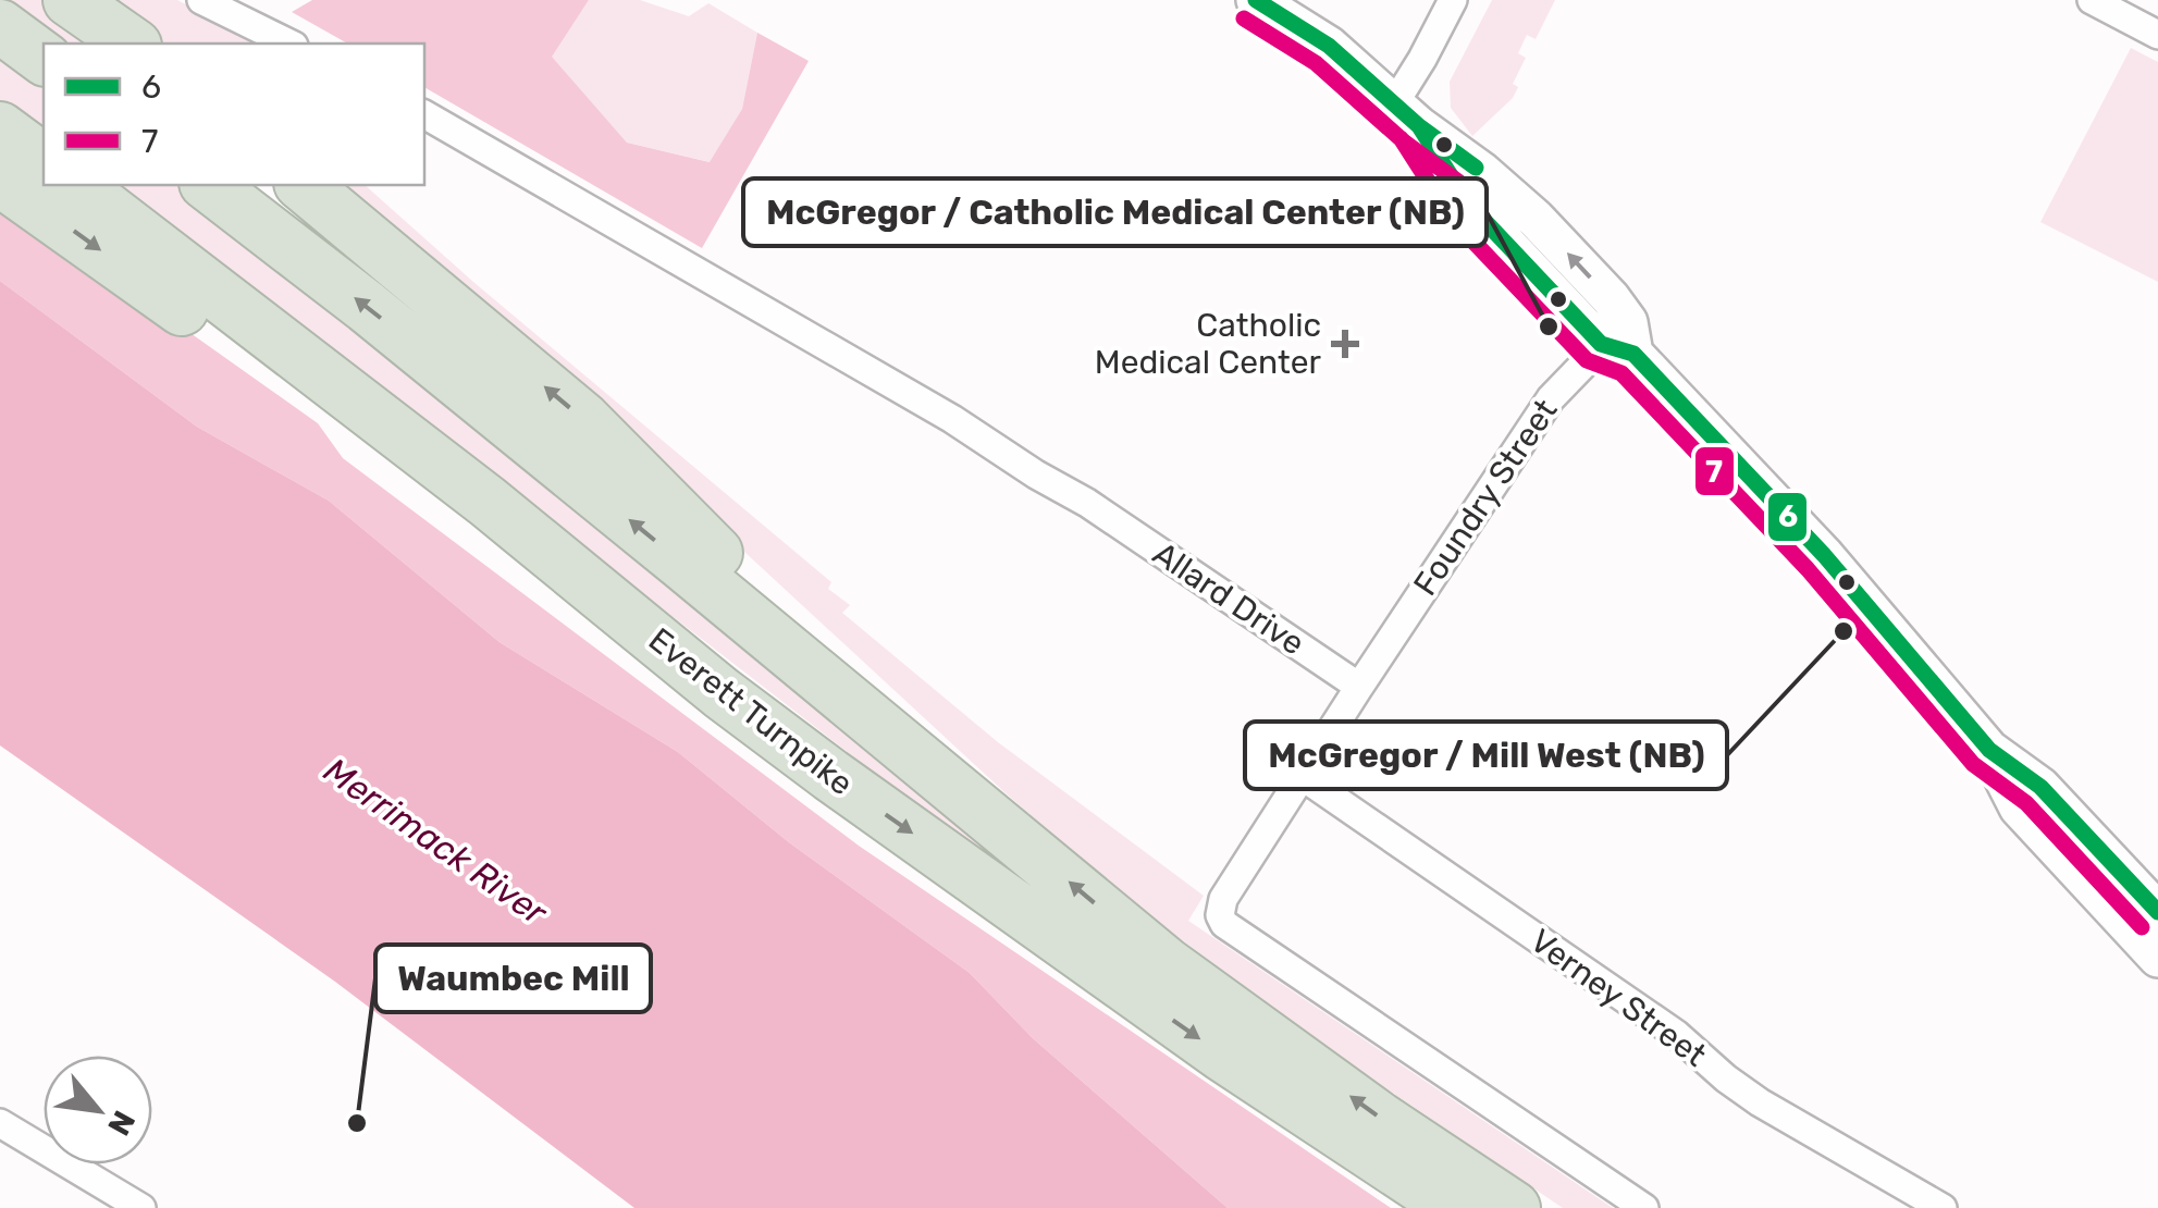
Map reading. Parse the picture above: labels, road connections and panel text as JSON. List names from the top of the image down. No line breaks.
{"streets":{"highway":["Everett Turnpike"],"street":["Foundry Street","Allard Drive","Verney Street"]},"crossings":[["Foundry Street","Allard Drive"]],"water":["Merrimack River"],"places":{"other":["McGregor / Catholic Medical Center (NB)","McGregor / Mill West (NB)","Waumbec Mill"],"health":["Catholic Medical Center"]},"lines":["transit line 6","transit line 7"],"legend":["6","7"],"north":"bottom right"}
